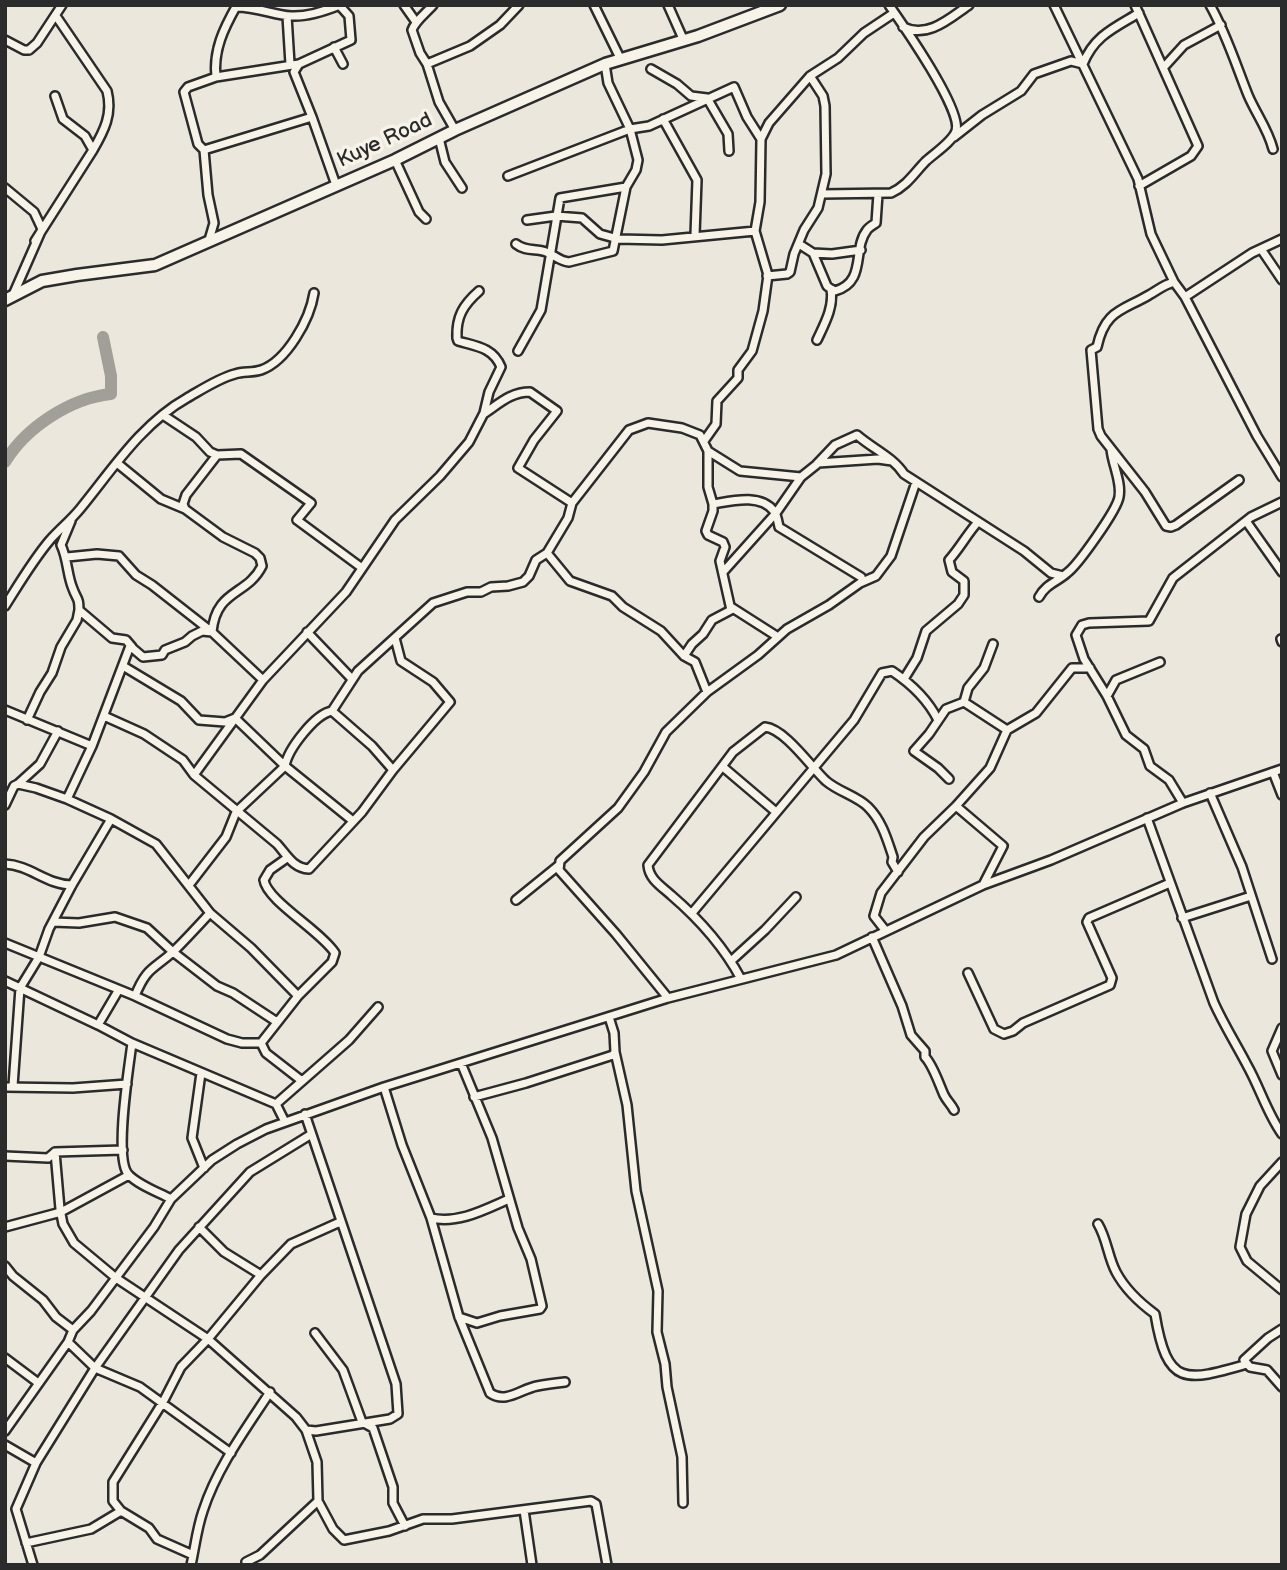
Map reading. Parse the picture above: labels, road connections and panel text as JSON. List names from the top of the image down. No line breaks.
{"streets":{"street":["Kuye Road"]}}
